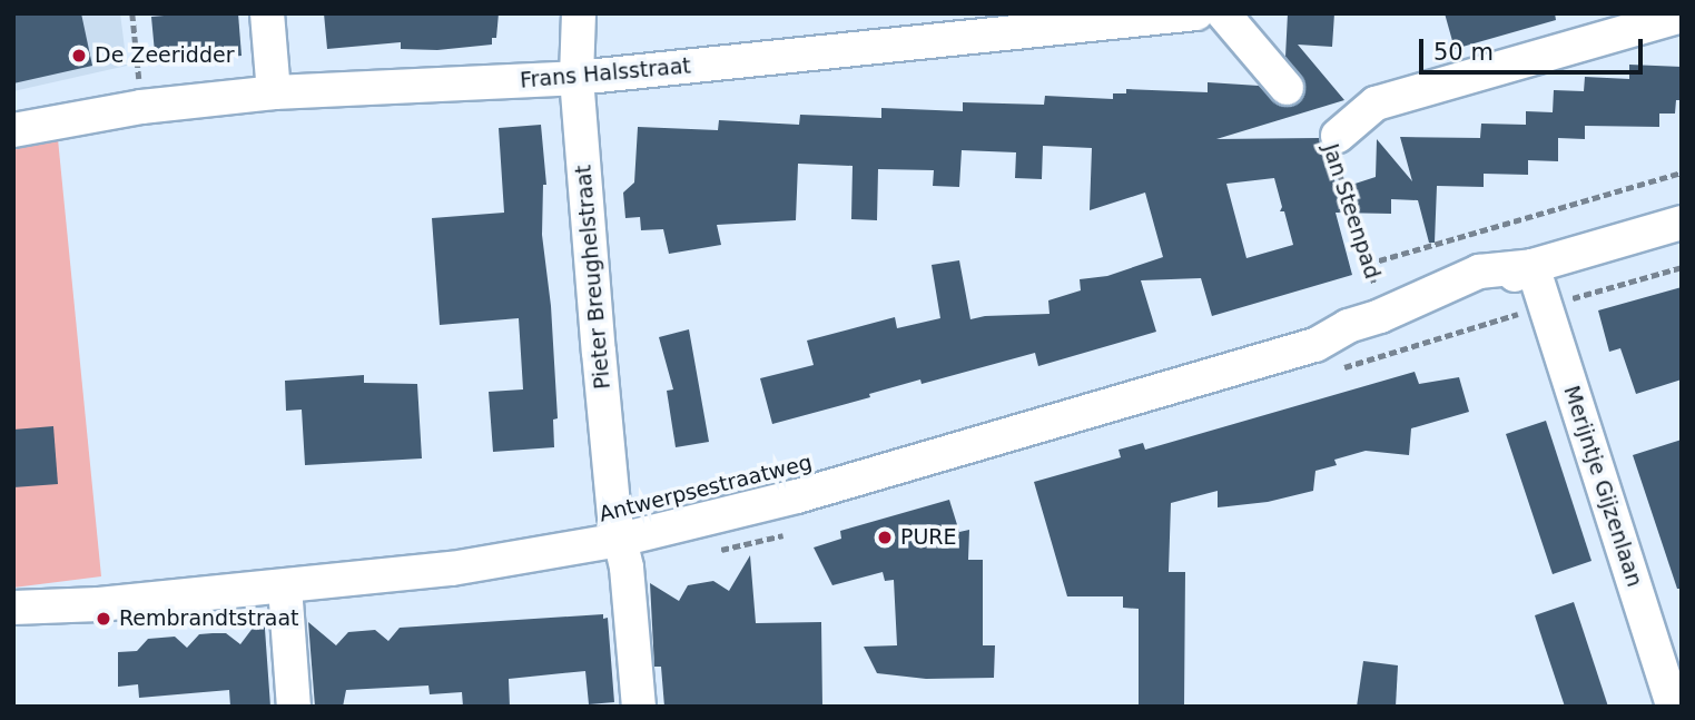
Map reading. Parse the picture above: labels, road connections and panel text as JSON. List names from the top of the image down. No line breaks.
{"streets":{"street":["Frans Halsstraat","Pieter Breughelstraat","Merijntje Gijzenlaan","Antwerpsestraatweg"],"path":["Jan Steenpad"]},"crossings":[["Frans Halsstraat","Pieter Breughelstraat"],["Jan Steenpad","Antwerpsestraatweg"],["Pieter Breughelstraat","Antwerpsestraatweg"],["Merijntje Gijzenlaan","Antwerpsestraatweg"]],"places":["De Zeeridder","PURE","Rembrandtstraat"],"scale_bar":"50 m"}
